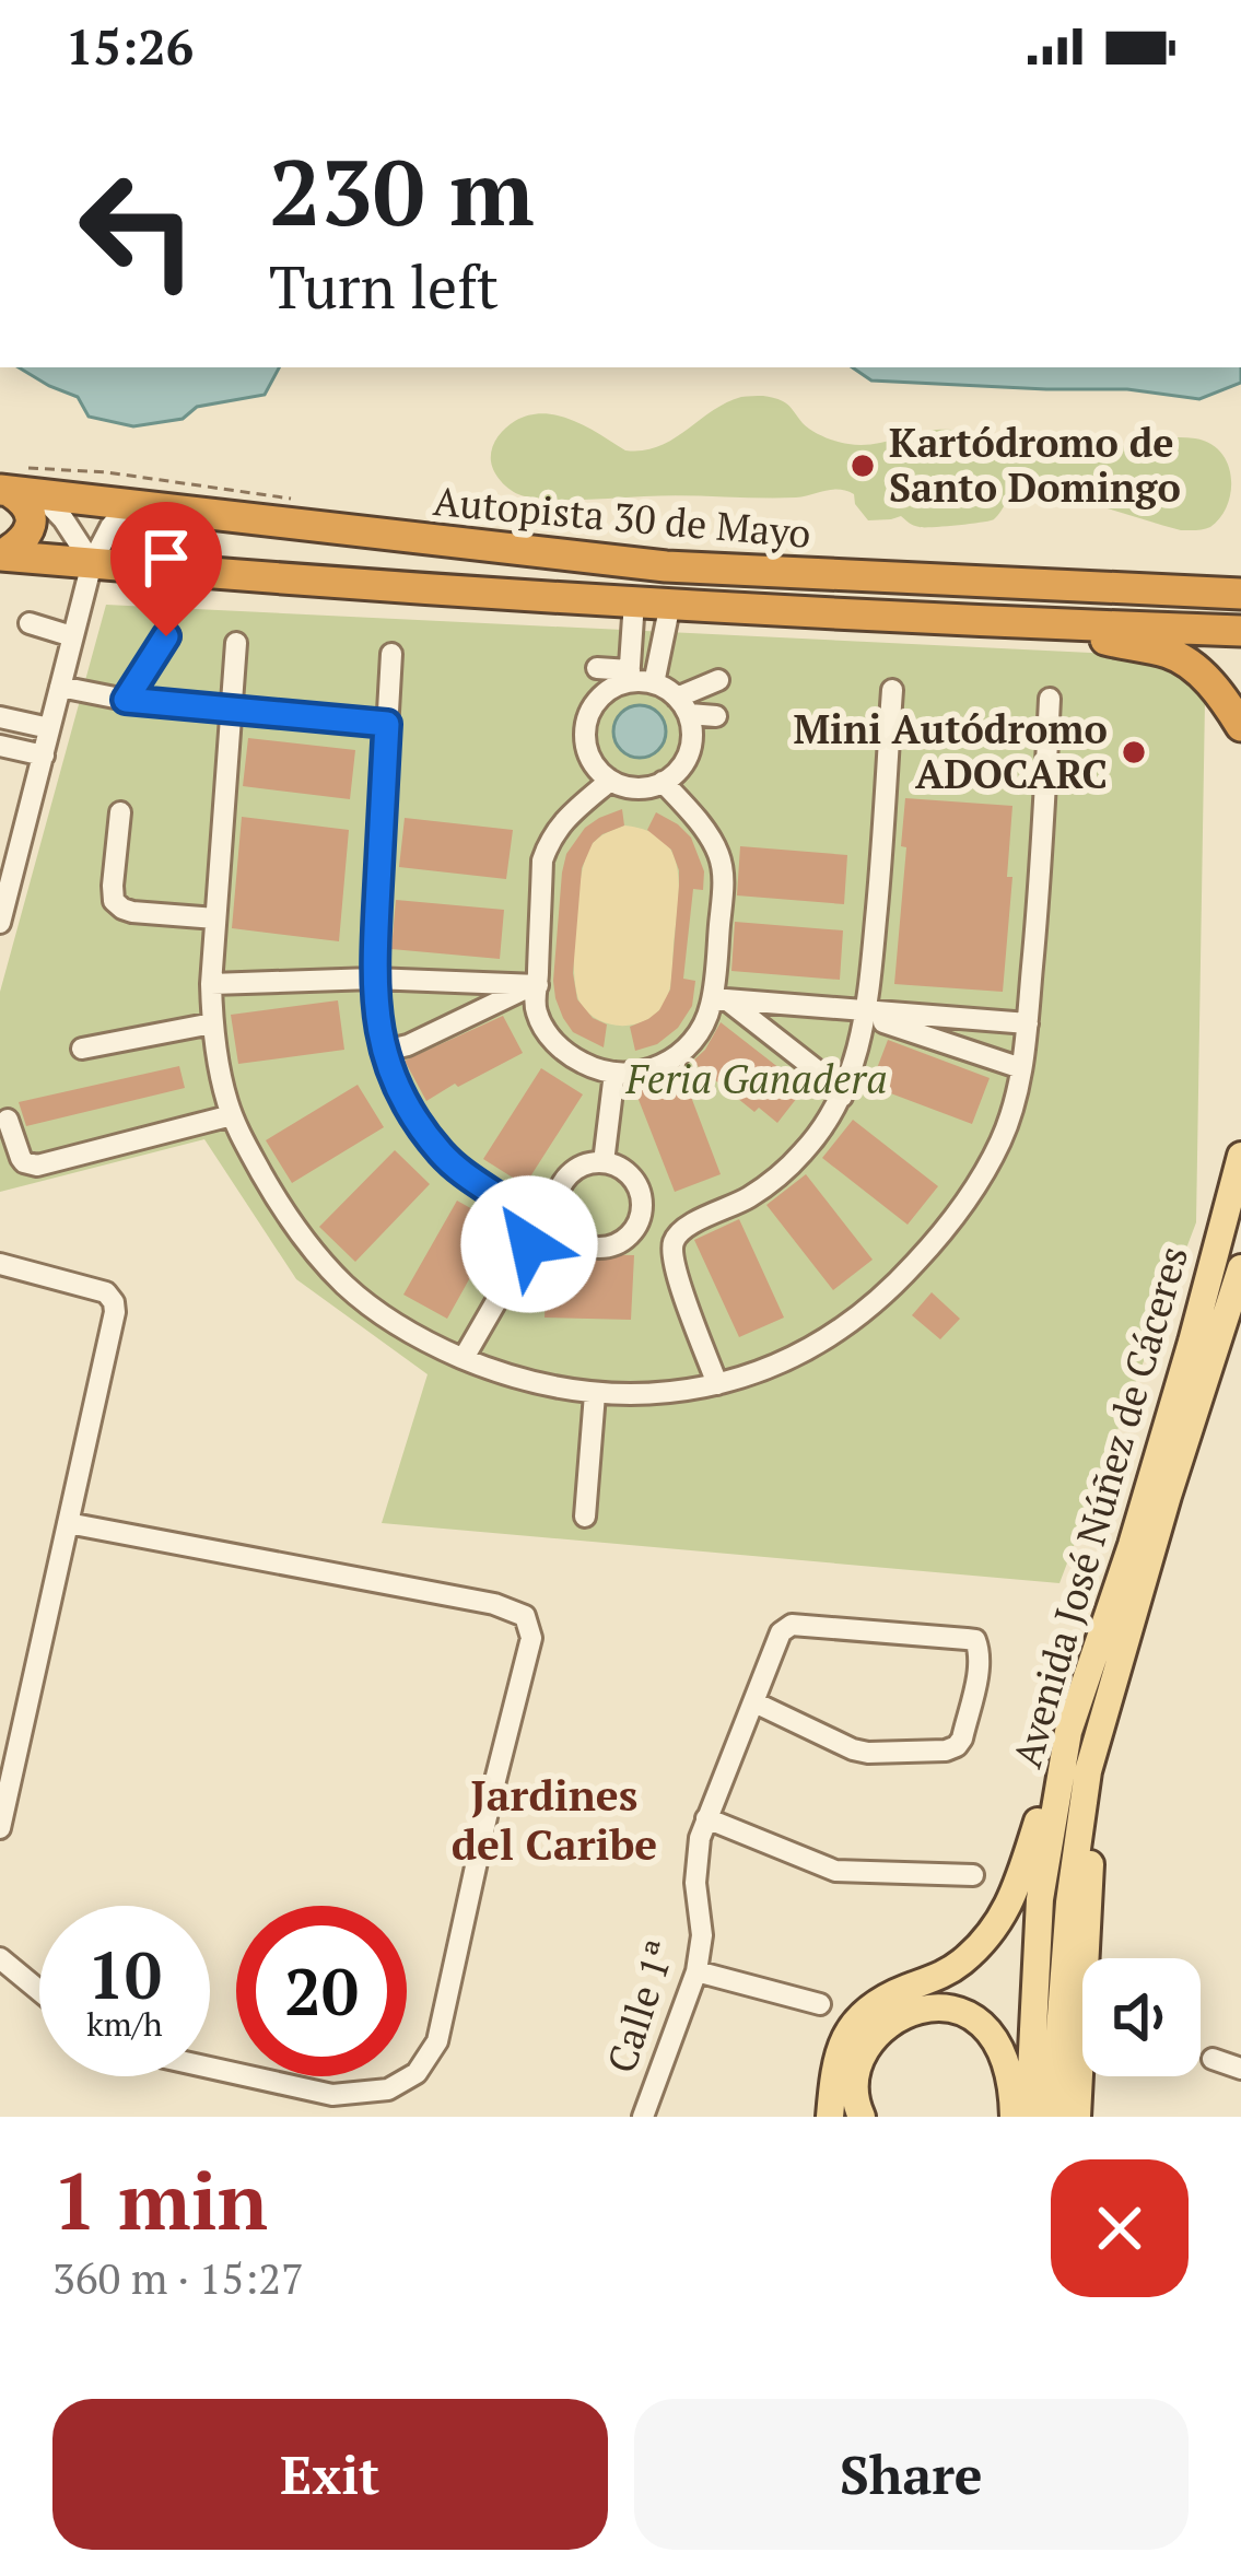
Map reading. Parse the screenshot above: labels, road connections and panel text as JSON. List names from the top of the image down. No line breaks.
{"streets":{"highway":["Autopista 30 de Mayo"],"main road":["Avenida José Núñez de Cáceres"],"street":["Calle 1ª"]},"districts":["Jardines del Caribe"],"parks":["Feria Ganadera"],"places":["Kartódromo de Santo Domingo","Mini Autódromo ADOCARC"],"page":{"status":"15:26","turn":["230 m","Turn left"],"speed":"10 km/h","limit":"20","heading":["1 min","360 m · 15:27"],"buttons":["Exit","Share"]}}
